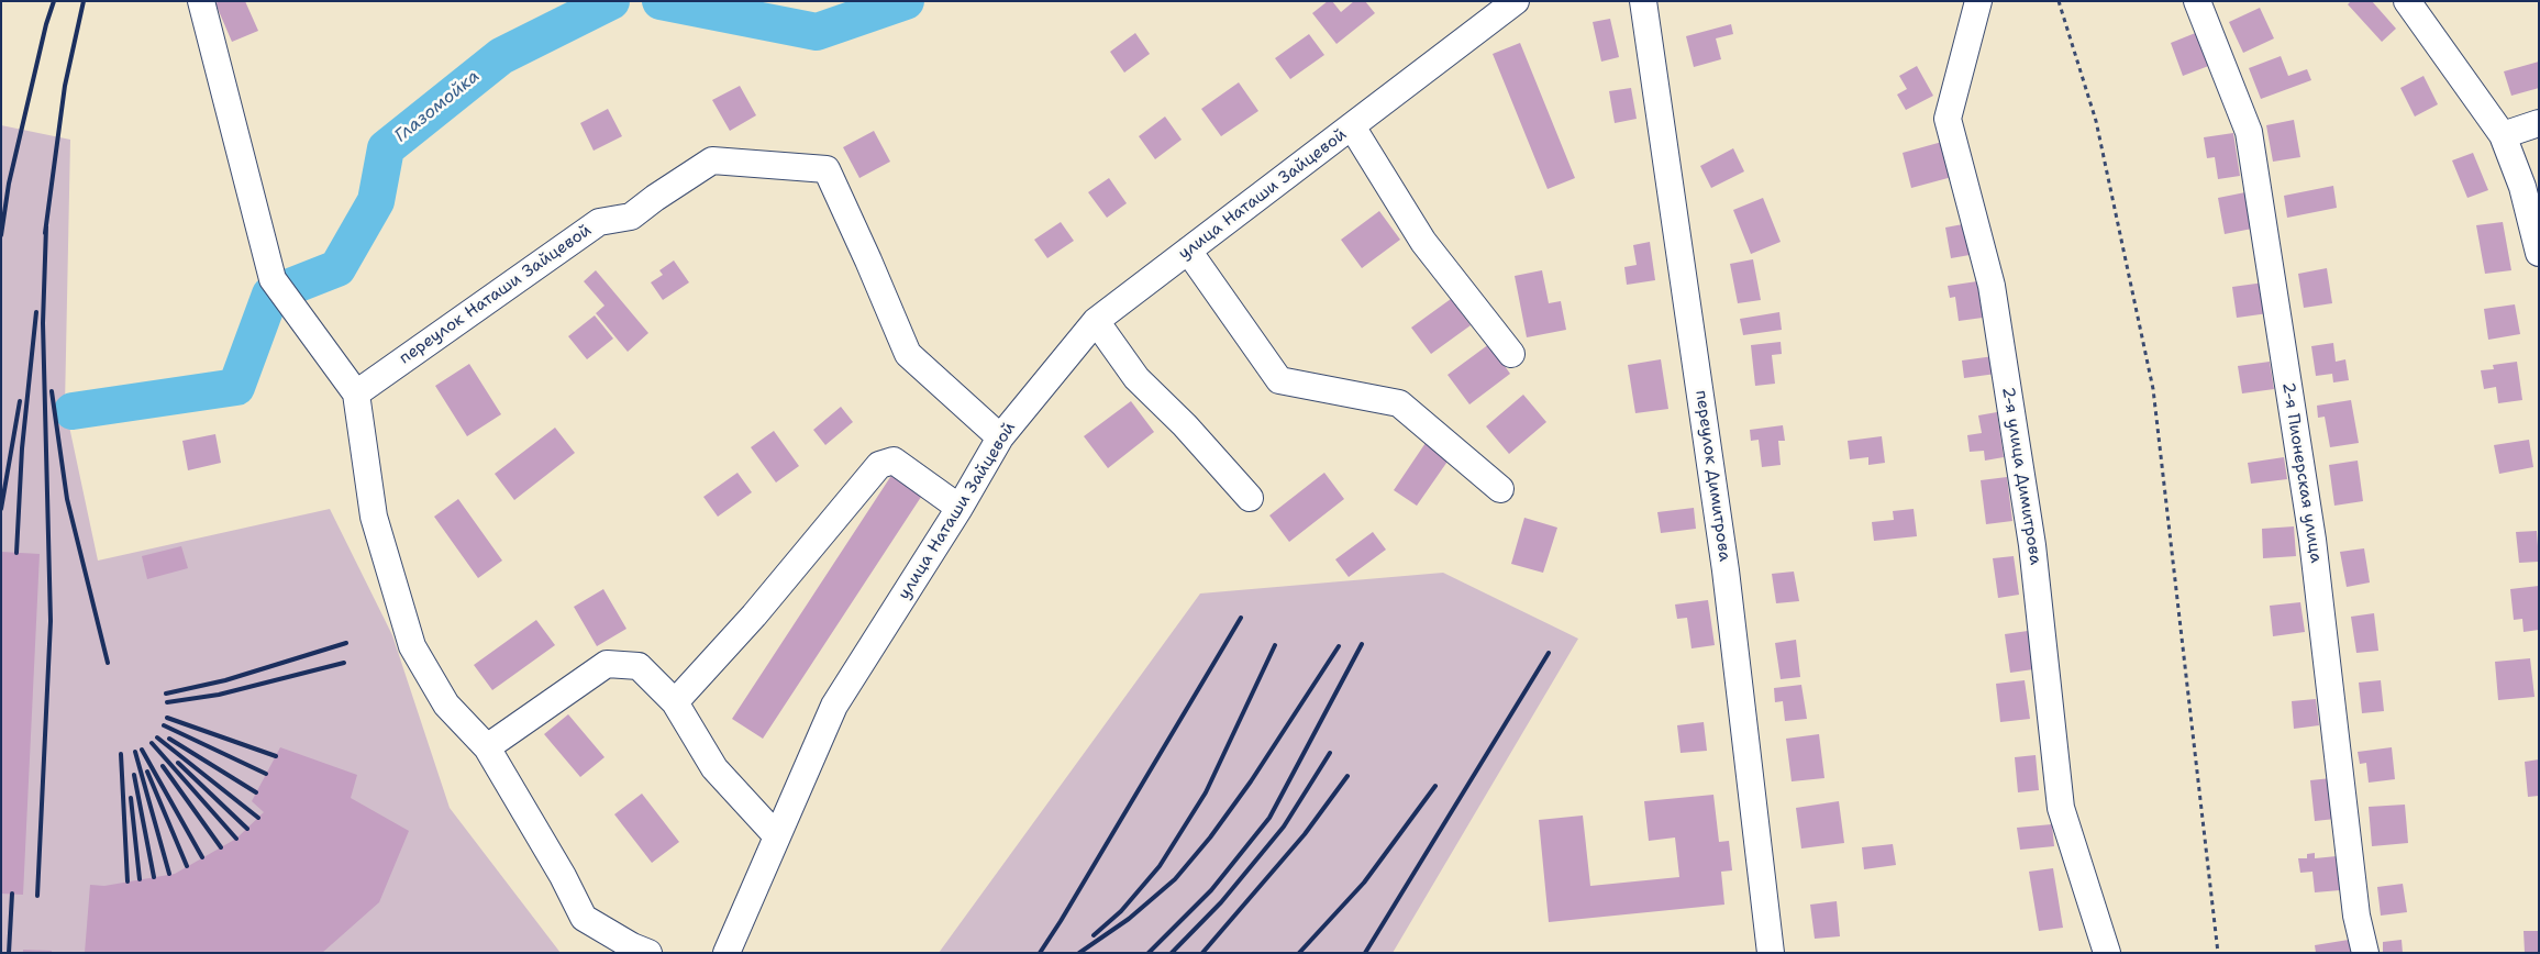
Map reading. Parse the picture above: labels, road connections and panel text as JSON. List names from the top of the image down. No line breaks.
{"streets":{"street":["улица Наташи Зайцевой","переулок Наташи Зайцевой","2-я Пионерская улица","переулок Димитрова","2-я улица Димитрова"]},"crossings":[["улица Наташи Зайцевой","переулок Наташи Зайцевой"]],"water":["Глазомойка"]}
